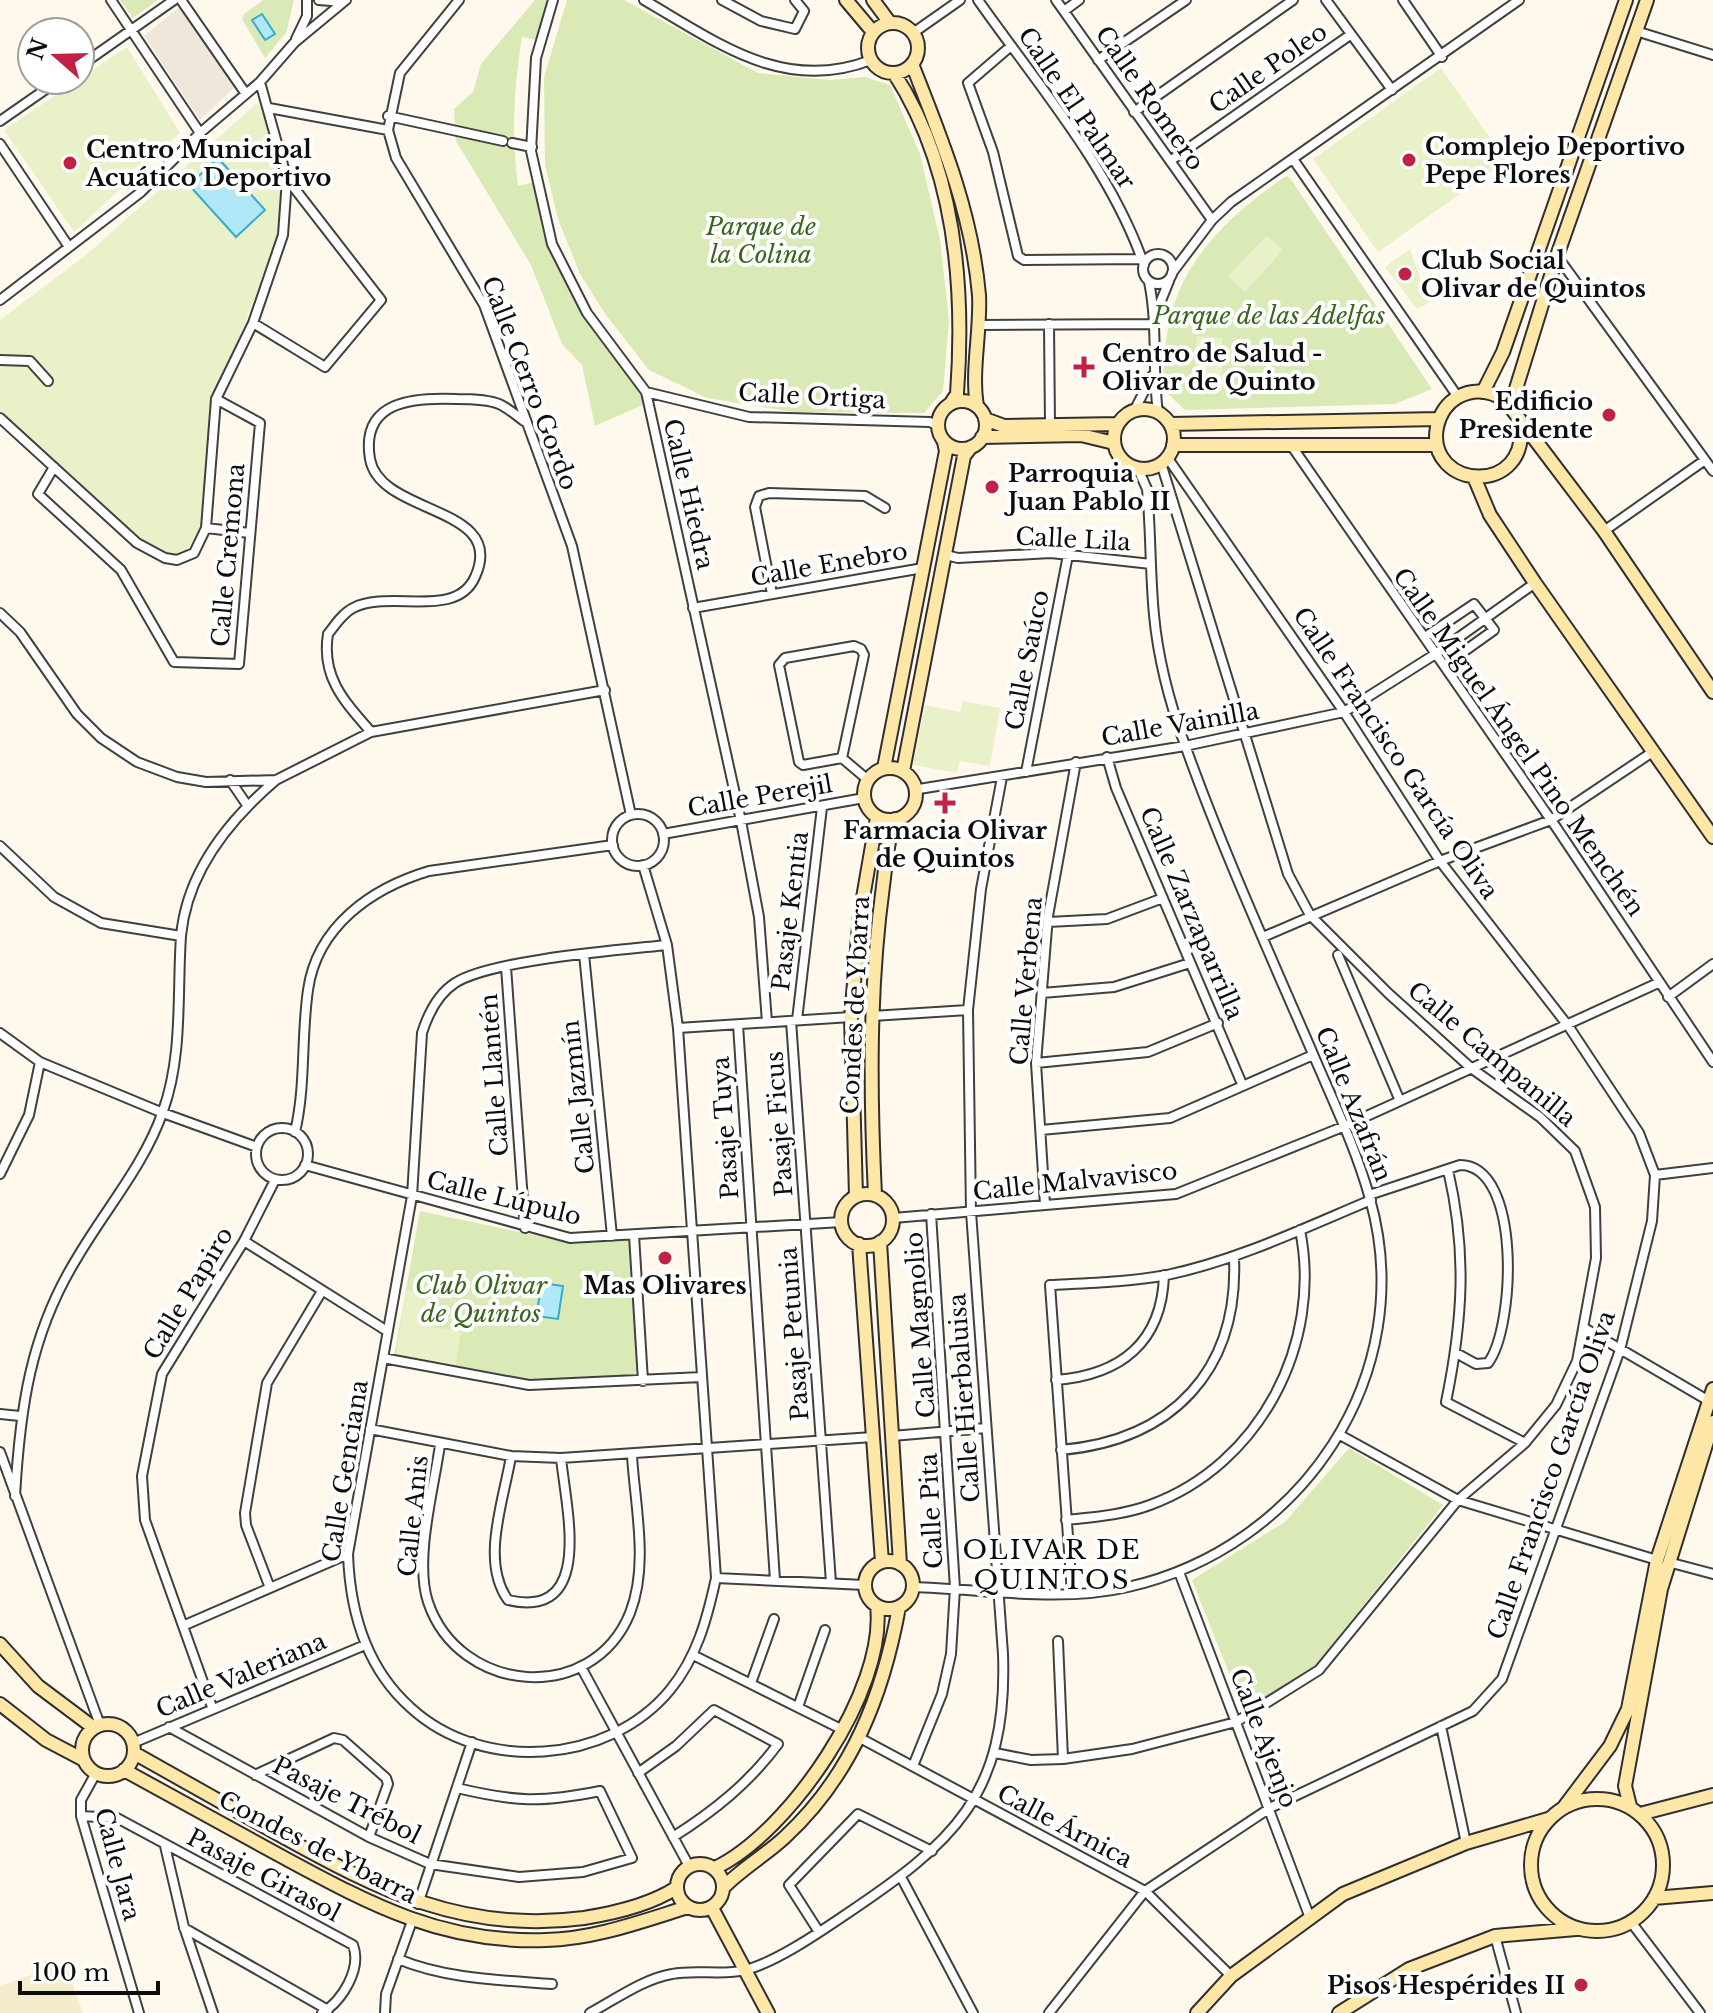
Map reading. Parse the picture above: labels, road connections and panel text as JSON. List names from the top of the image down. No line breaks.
{"streets":{"main road":["Condes de Ybarra"],"street":["Calle Poleo","Calle Romero","Calle El Palmar","Calle Cerro Gordo","Calle Ortiga","Calle Hiedra","Calle Lila","Calle Cremona","Calle Enebro","Calle Saúco","Calle Vainilla","Calle Miguel Ángel Pino Menchén","Calle Francisco García Oliva","Calle Perejil","Pasaje Kentia","Calle Zarzaparrilla","Calle Verbena","Calle Campanilla","Calle Llantén","Calle Jazmín","Calle Azafrán","Pasaje Ficus","Pasaje Tuya","Calle Malvavisco","Calle Lúpulo","Calle Papiro","Calle Magnolio","Pasaje Petunia","Calle Hierbaluisa","Calle Genciana","Calle Pita","Calle Anis","Calle Valeriana","Calle Ajenjo","Pasaje Trébol","Calle Árnica","Calle Jara","Pasaje Girasol"]},"crossings":[["Calle Poleo","Calle Romero"],["Calle Cerro Gordo","Calle Perejil"],["Calle Cerro Gordo","Calle Genciana"],["Calle Ortiga","Calle Hiedra"],["Calle Hiedra","Calle Enebro"],["Calle Hiedra","Calle Perejil"],["Calle Lila","Calle Saúco"],["Calle Lila","Calle Azafrán"],["Calle Saúco","Calle Vainilla"],["Calle Vainilla","Calle Miguel Ángel Pino Menchén"],["Calle Vainilla","Calle Francisco García Oliva"],["Calle Vainilla","Calle Perejil"],["Calle Vainilla","Calle Zarzaparrilla"],["Calle Vainilla","Calle Verbena"],["Calle Vainilla","Condes de Ybarra"],["Calle Vainilla","Calle Campanilla"],["Calle Vainilla","Calle Azafrán"],["Calle Vainilla","Calle Hierbaluisa"],["Calle Miguel Ángel Pino Menchén","Calle Malvavisco"],["Calle Francisco García Oliva","Calle Campanilla"],["Calle Francisco García Oliva","Calle Azafrán"],["Calle Francisco García Oliva","Calle Malvavisco"],["Calle Francisco García Oliva","Calle Ajenjo"],["Calle Francisco García Oliva","Calle Árnica"],["Calle Perejil","Pasaje Kentia"],["Calle Perejil","Condes de Ybarra"],["Calle Perejil","Calle Genciana"],["Pasaje Kentia","Pasaje Ficus"],["Calle Verbena","Calle Malvavisco"],["Condes de Ybarra","Calle Malvavisco"],["Condes de Ybarra","Calle Lúpulo"],["Condes de Ybarra","Calle Valeriana"],["Condes de Ybarra","Calle Jara"],["Calle Campanilla","Calle Azafrán"],["Calle Campanilla","Calle Malvavisco"],["Calle Campanilla","Calle Hierbaluisa"],["Calle Campanilla","Calle Ajenjo"],["Calle Llantén","Calle Lúpulo"],["Calle Llantén","Calle Genciana"],["Calle Jazmín","Calle Lúpulo"],["Calle Jazmín","Calle Genciana"],["Calle Azafrán","Calle Malvavisco"],["Calle Azafrán","Calle Hierbaluisa"],["Calle Azafrán","Calle Pita"],["Calle Azafrán","Calle Ajenjo"],["Pasaje Ficus","Calle Lúpulo"],["Pasaje Ficus","Pasaje Petunia"],["Pasaje Tuya","Calle Lúpulo"],["Calle Malvavisco","Calle Lúpulo"],["Calle Malvavisco","Calle Magnolio"],["Calle Malvavisco","Calle Hierbaluisa"],["Calle Lúpulo","Calle Papiro"],["Calle Lúpulo","Pasaje Petunia"],["Calle Lúpulo","Calle Genciana"],["Calle Papiro","Calle Valeriana"],["Calle Magnolio","Calle Pita"],["Calle Hierbaluisa","Calle Árnica"],["Calle Genciana","Calle Valeriana"],["Calle Pita","Calle Árnica"],["Calle Valeriana","Pasaje Trébol"],["Calle Valeriana","Calle Jara"],["Calle Jara","Pasaje Girasol"]],"districts":["OLIVAR DE QUINTOS"],"parks":["Parque de la Colina","Parque de las Adelfas","Club Olivar de Quintos"],"places":{"other":["Complejo Deportivo Pepe Flores","Centro Municipal Acuático Deportivo","Club Social Olivar de Quintos","Edificio Presidente","Parroquia Juan Pablo II","Mas Olivares","Pisos Hespérides II"],"health":["Centro de Salud - Olivar de Quinto","Farmacia Olivar de Quintos"]},"scale_bar":"100 m","north":"left"}
